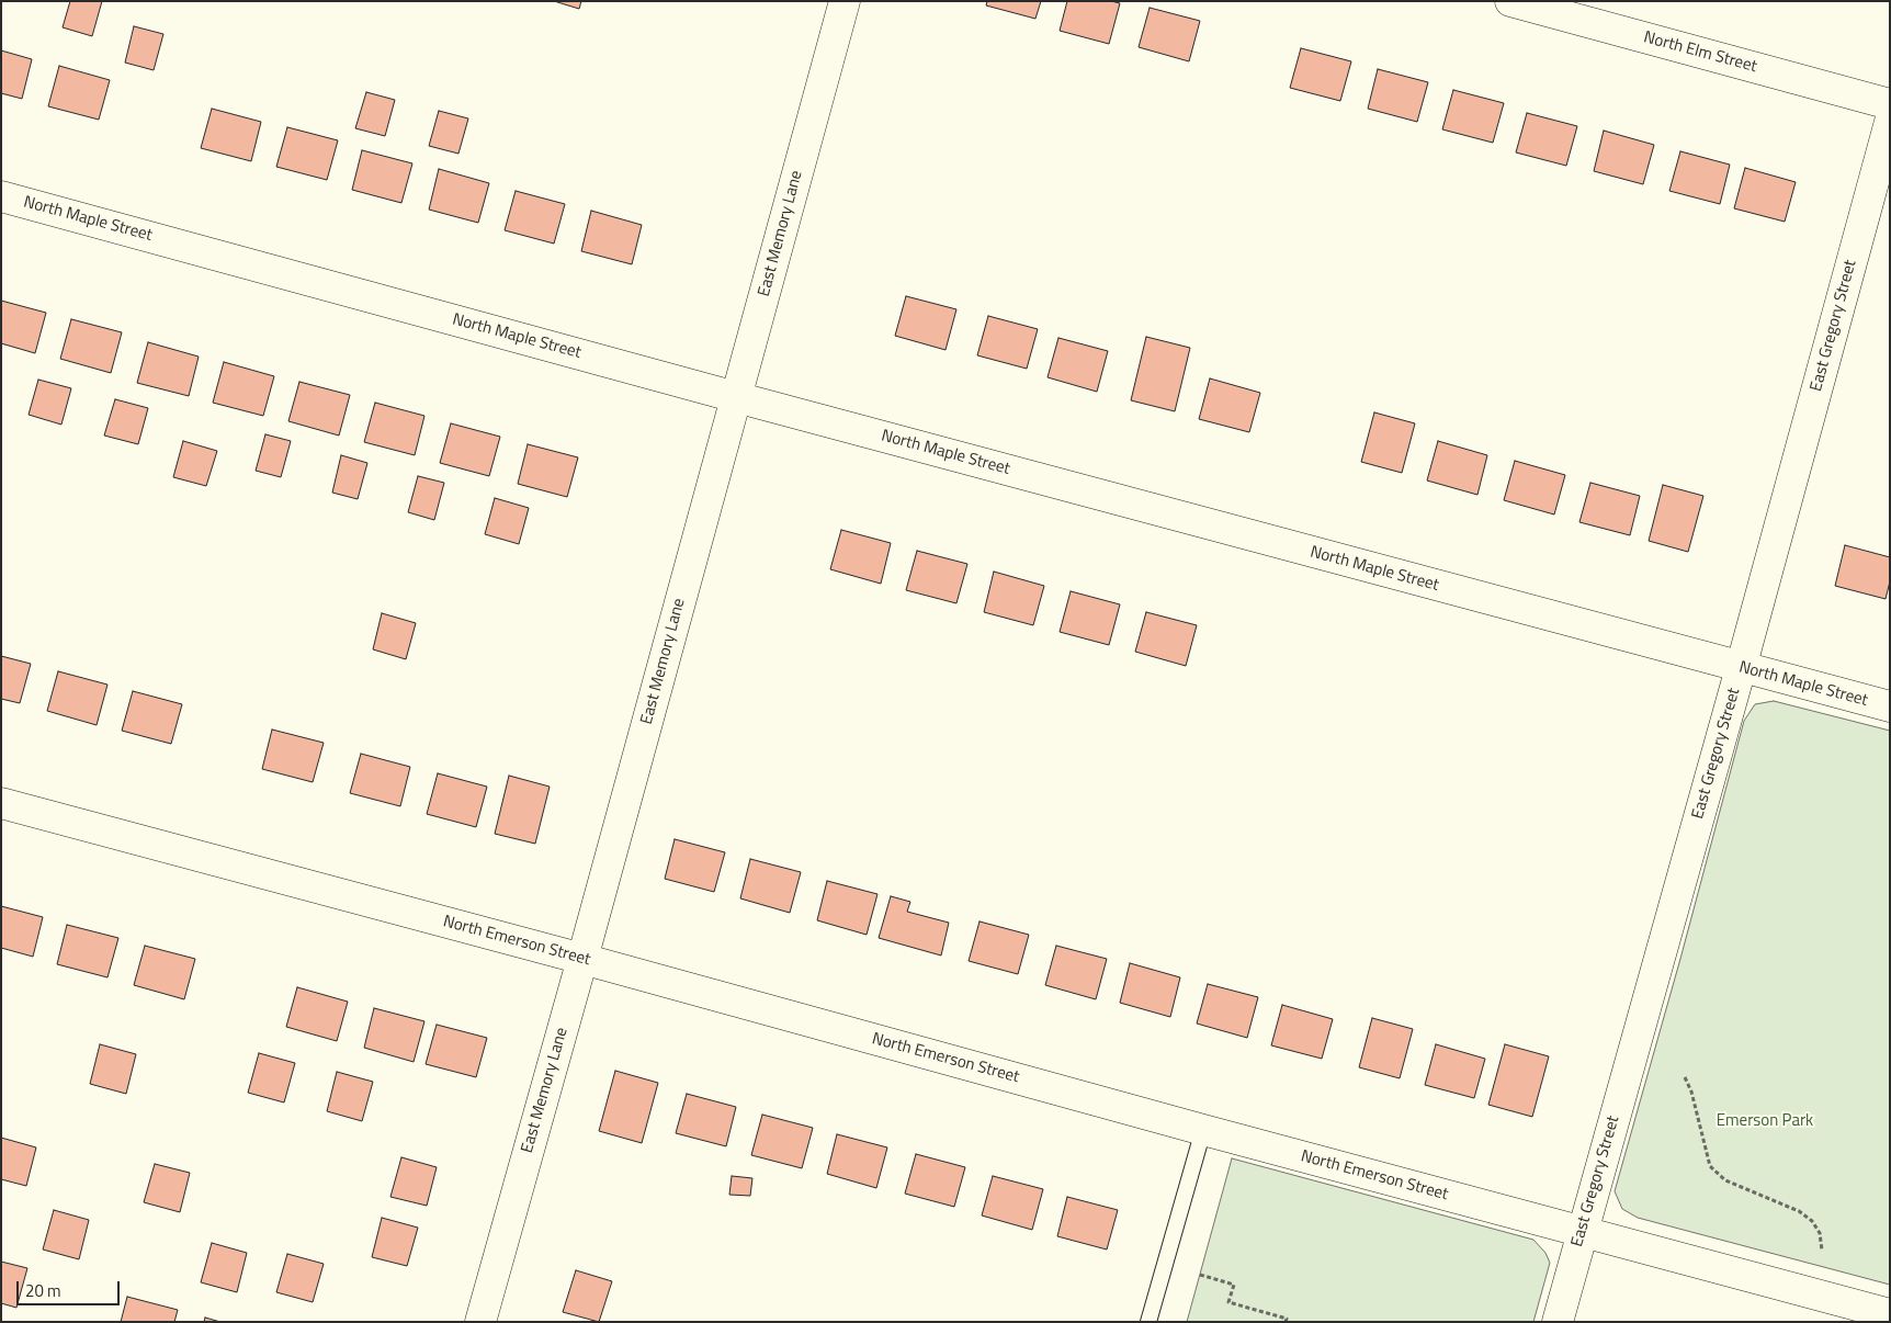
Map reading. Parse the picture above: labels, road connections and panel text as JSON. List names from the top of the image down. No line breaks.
{"streets":{"street":["North Elm Street","North Maple Street","East Memory Lane","East Gregory Street","North Emerson Street"]},"crossings":[["North Maple Street","East Memory Lane"],["North Maple Street","East Gregory Street"],["East Memory Lane","North Emerson Street"],["East Gregory Street","North Emerson Street"]],"parks":["Emerson Park"],"scale_bar":"20 m"}
